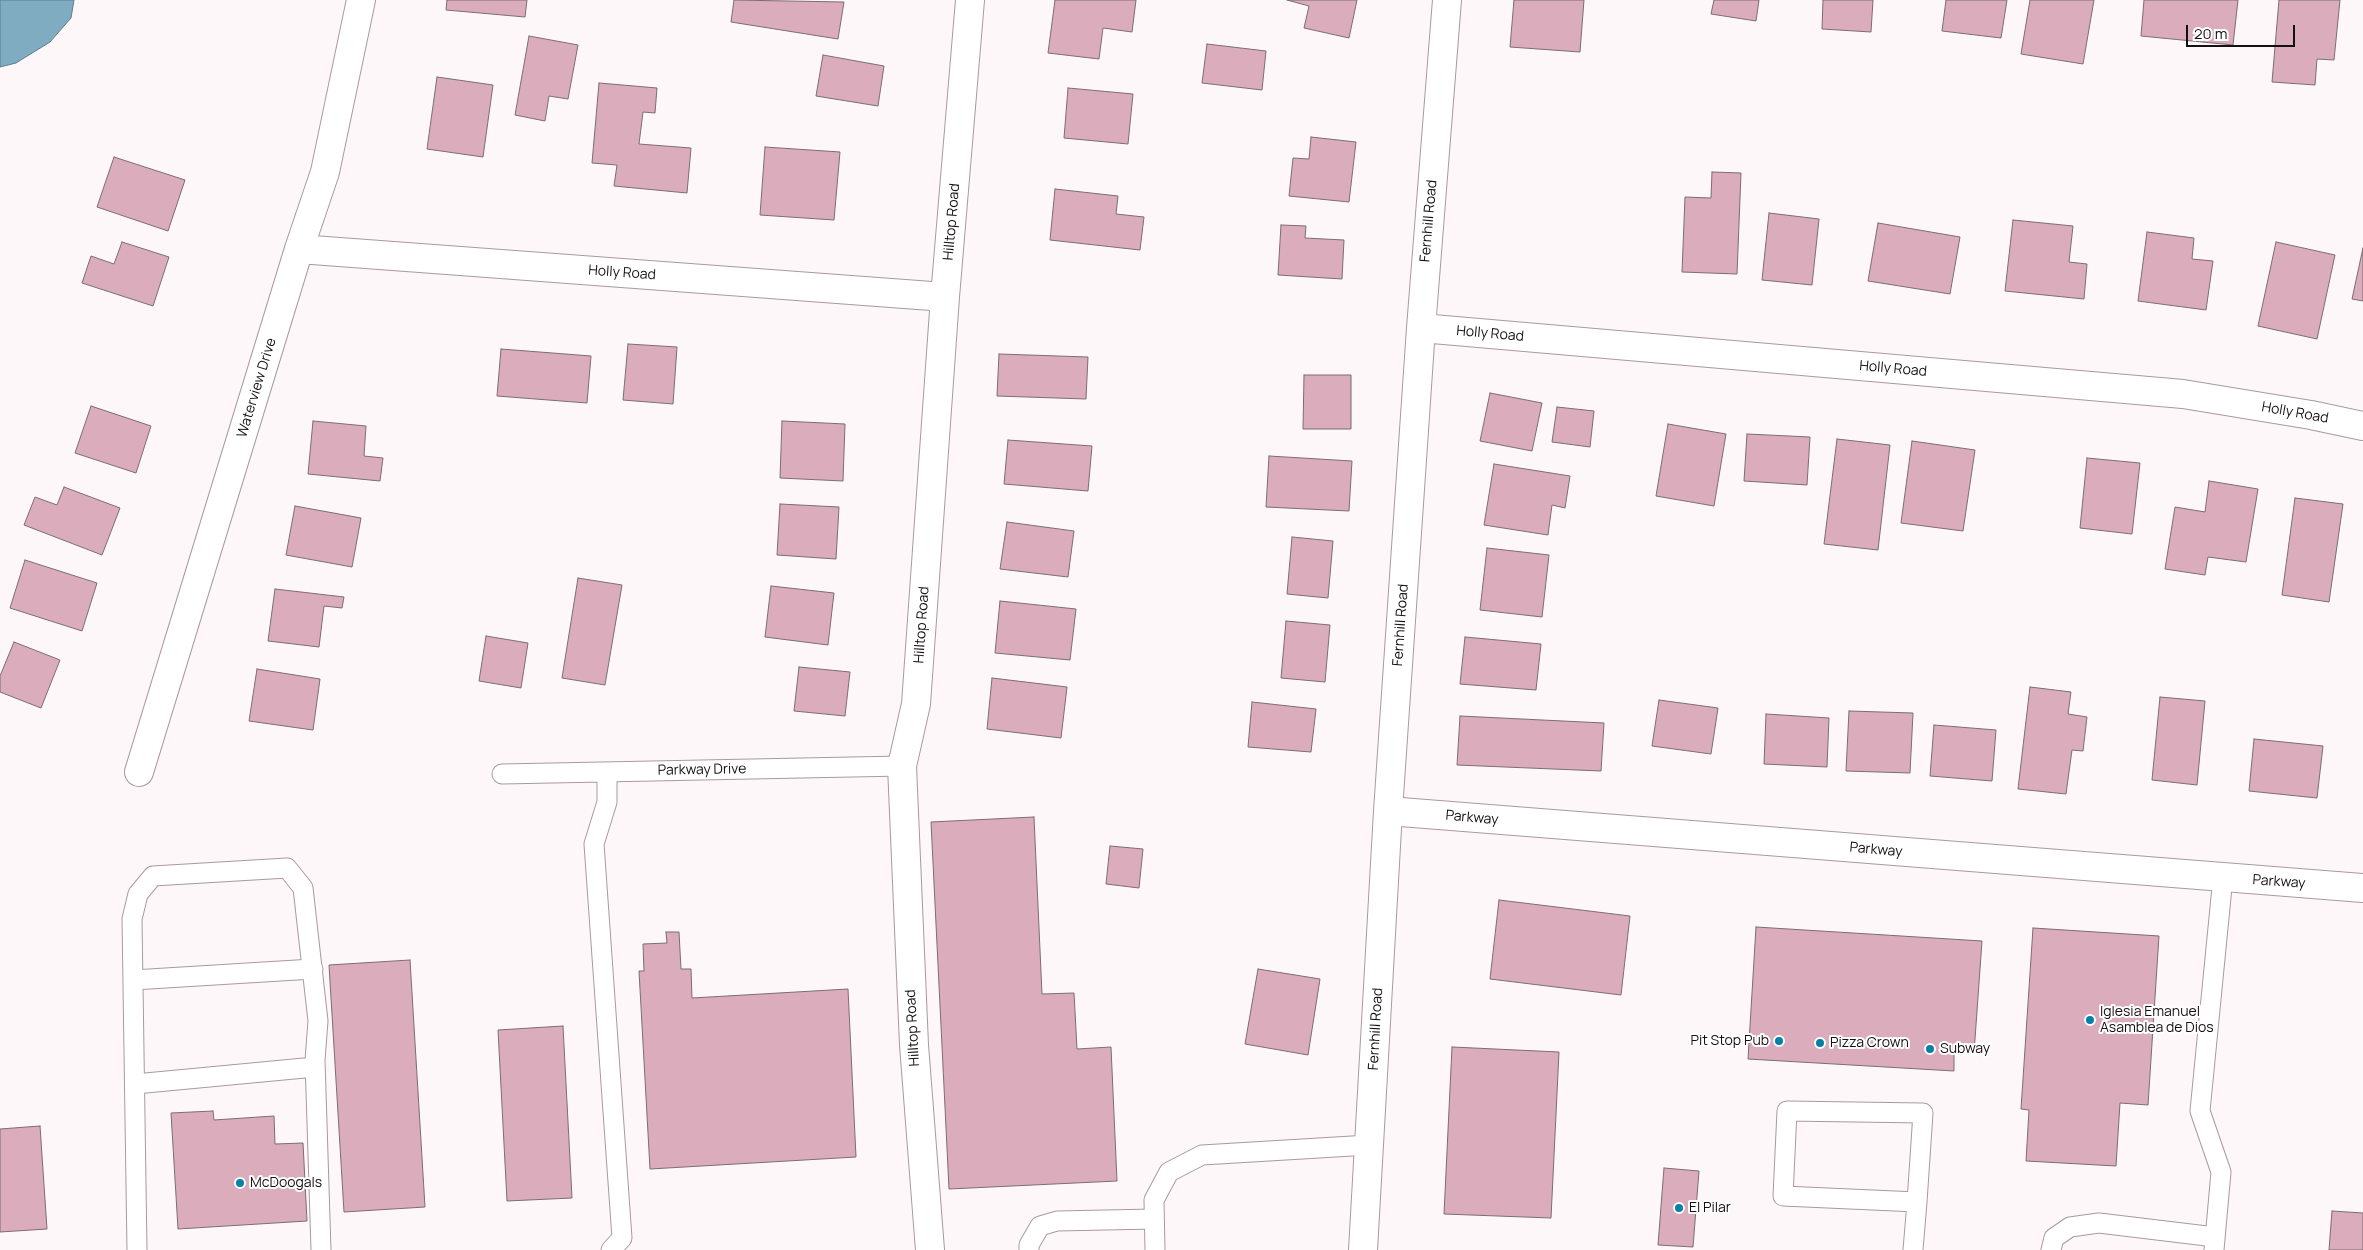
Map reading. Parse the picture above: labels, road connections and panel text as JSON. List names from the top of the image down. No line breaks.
{"streets":{"street":["Fernhill Road","Hilltop Road","Holly Road","Waterview Drive","Parkway"],"lane":["Parkway Drive"]},"crossings":[["Fernhill Road","Holly Road"],["Fernhill Road","Parkway"],["Hilltop Road","Holly Road"],["Hilltop Road","Parkway Drive"],["Holly Road","Waterview Drive"]],"places":["Iglesia Emanuel Asamblea de Dios","Pit Stop Pub","Pizza Crown","Subway","McDoogals","El Pilar"],"scale_bar":"20 m"}
